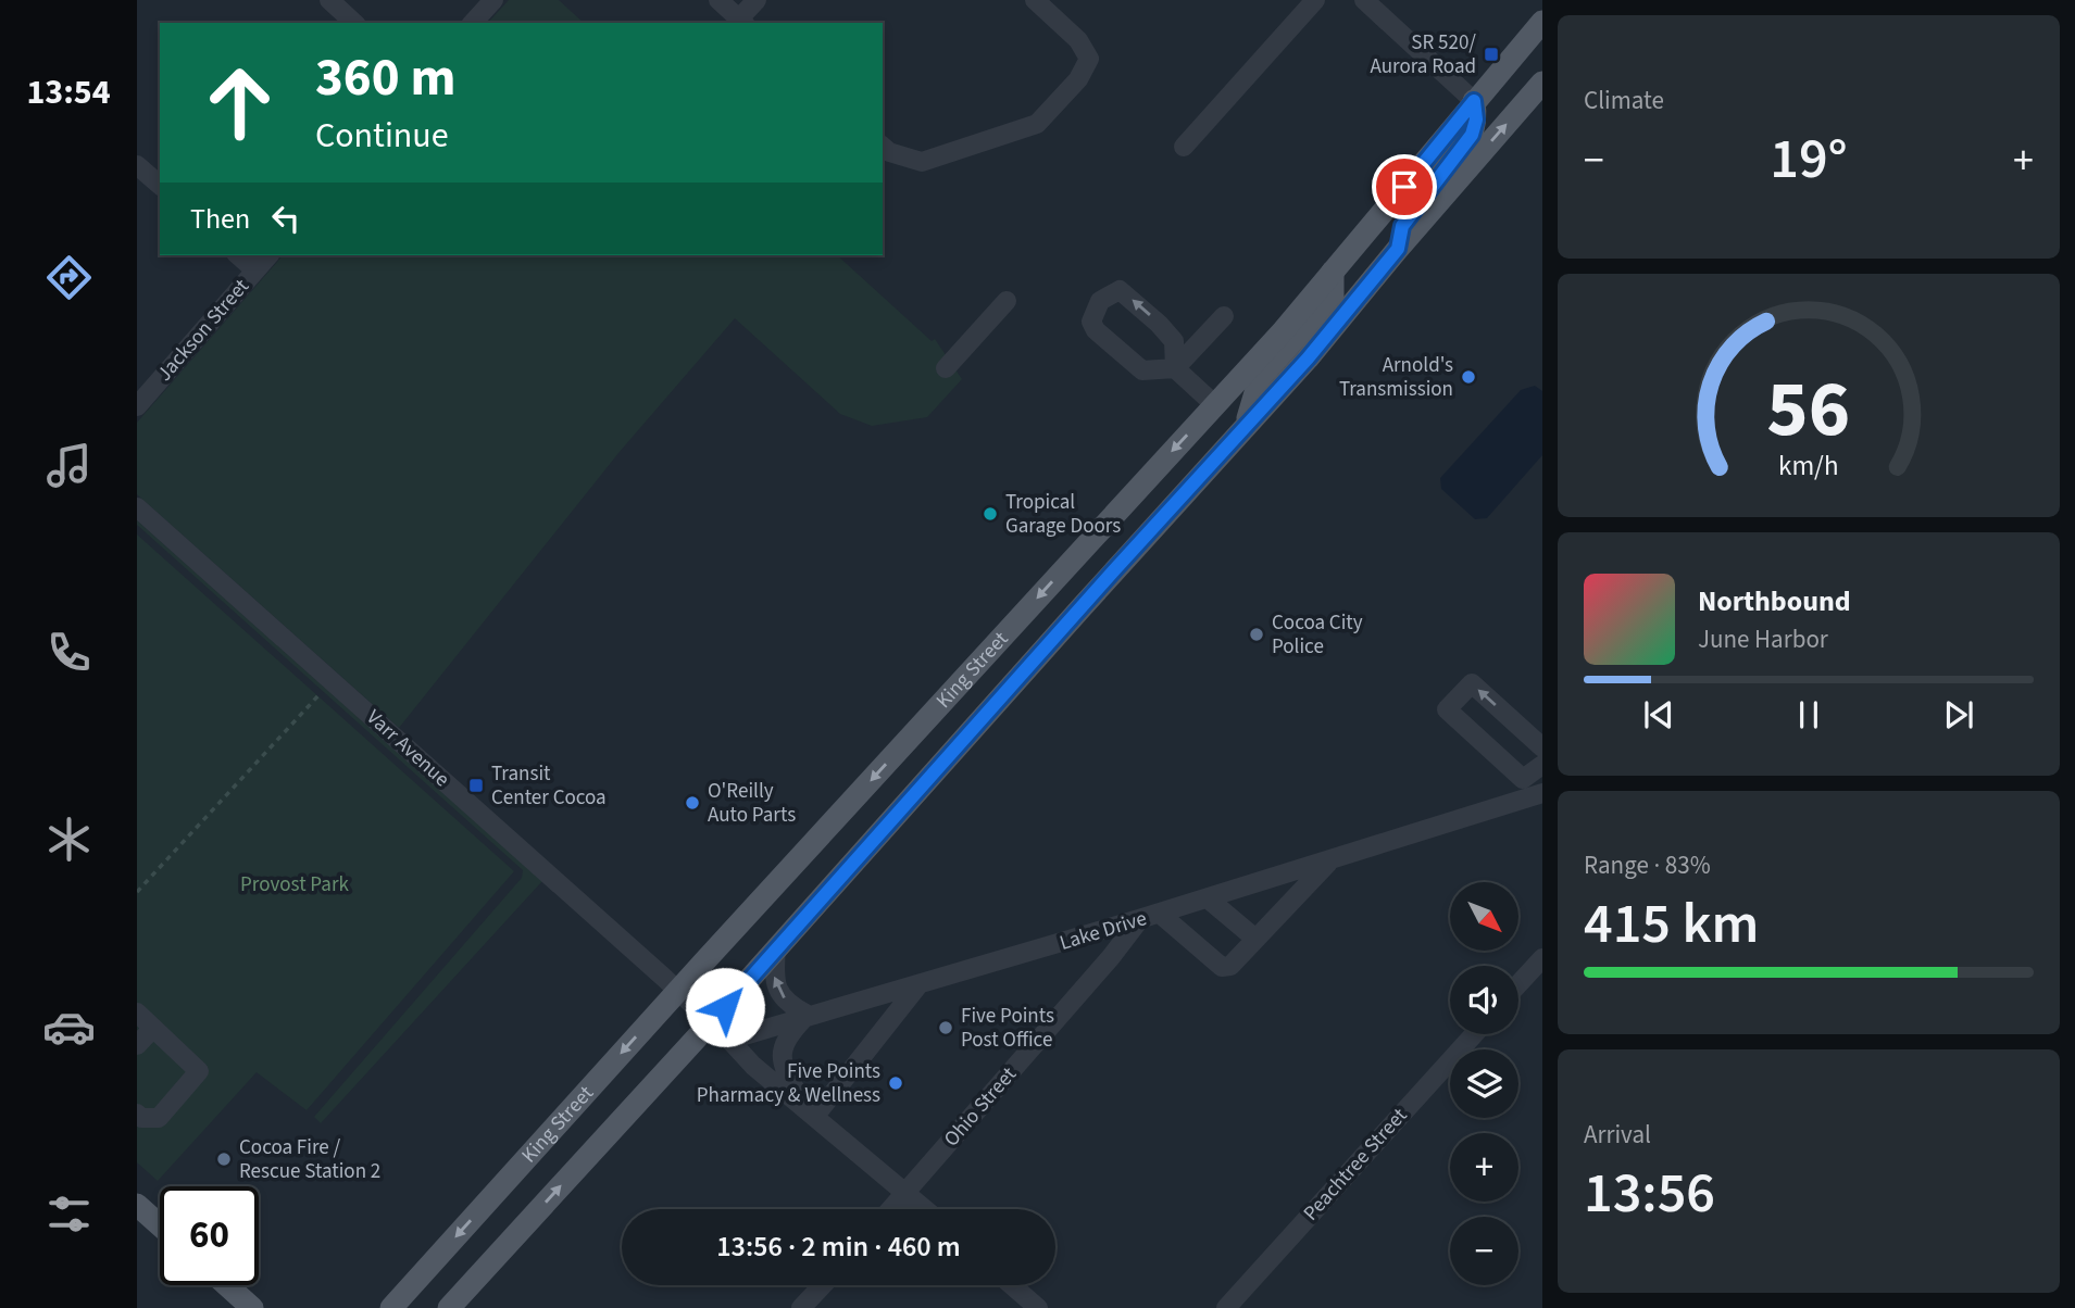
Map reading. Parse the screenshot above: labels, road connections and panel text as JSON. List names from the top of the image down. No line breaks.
{"streets":{"main road":["King Street"],"street":["Jackson Street","Varr Avenue","Lake Drive","Ohio Street","Peachtree Street"]},"crossings":[["King Street","Varr Avenue"],["Lake Drive","Ohio Street"]],"parks":["Provost Park"],"places":{"transit":["SR 520/ Aurora Road","Transit Center Cocoa"],"other":["Arnold's Transmission","Tropical Garage Doors","Cocoa City Police","O'Reilly Auto Parts","Five Points Post Office","Five Points Pharmacy & Wellness","Cocoa Fire / Rescue Station 2"]},"north":"bottom right","page":{"tabs":"13:54","tile":["Climate",["Range · 83%","415 km"],["Arrival","13:56"]],"turn":["360 m","Continue"],"heat":["−","19°","+"],"then":"Then","song":["Northbound","June Harbor"],"map_buttons":["+","−"],"limit":"60","trip":"13:56 · 2 min · 460 m","gauge":["56","km/h"]}}
